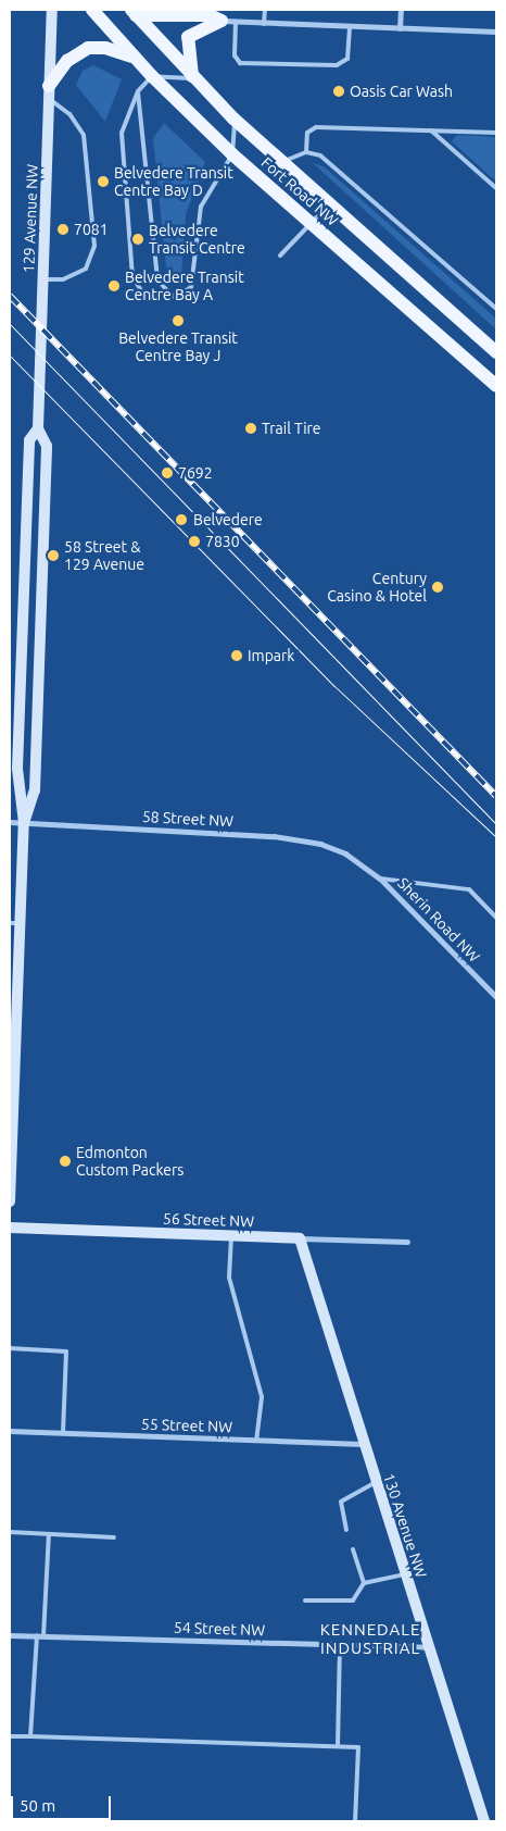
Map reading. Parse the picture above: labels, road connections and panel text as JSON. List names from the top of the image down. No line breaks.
{"streets":{"main road":["Fort Road NW"],"street":["129 Avenue NW","58 Street NW","Sherin Road NW","56 Street NW","55 Street NW","130 Avenue NW","54 Street NW"]},"crossings":[["129 Avenue NW","58 Street NW"],["58 Street NW","Sherin Road NW"],["56 Street NW","130 Avenue NW"],["55 Street NW","130 Avenue NW"],["130 Avenue NW","54 Street NW"]],"districts":["KENNEDALE INDUSTRIAL"],"places":["Oasis Car Wash","Belvedere Transit Centre Bay D","7081","Belvedere Transit Centre","Belvedere Transit Centre Bay A","Belvedere Transit Centre Bay J","Trail Tire","7692","Belvedere","7830","58 Street & 129 Avenue","Century Casino & Hotel","Impark","Edmonton Custom Packers"],"scale_bar":"50 m"}
